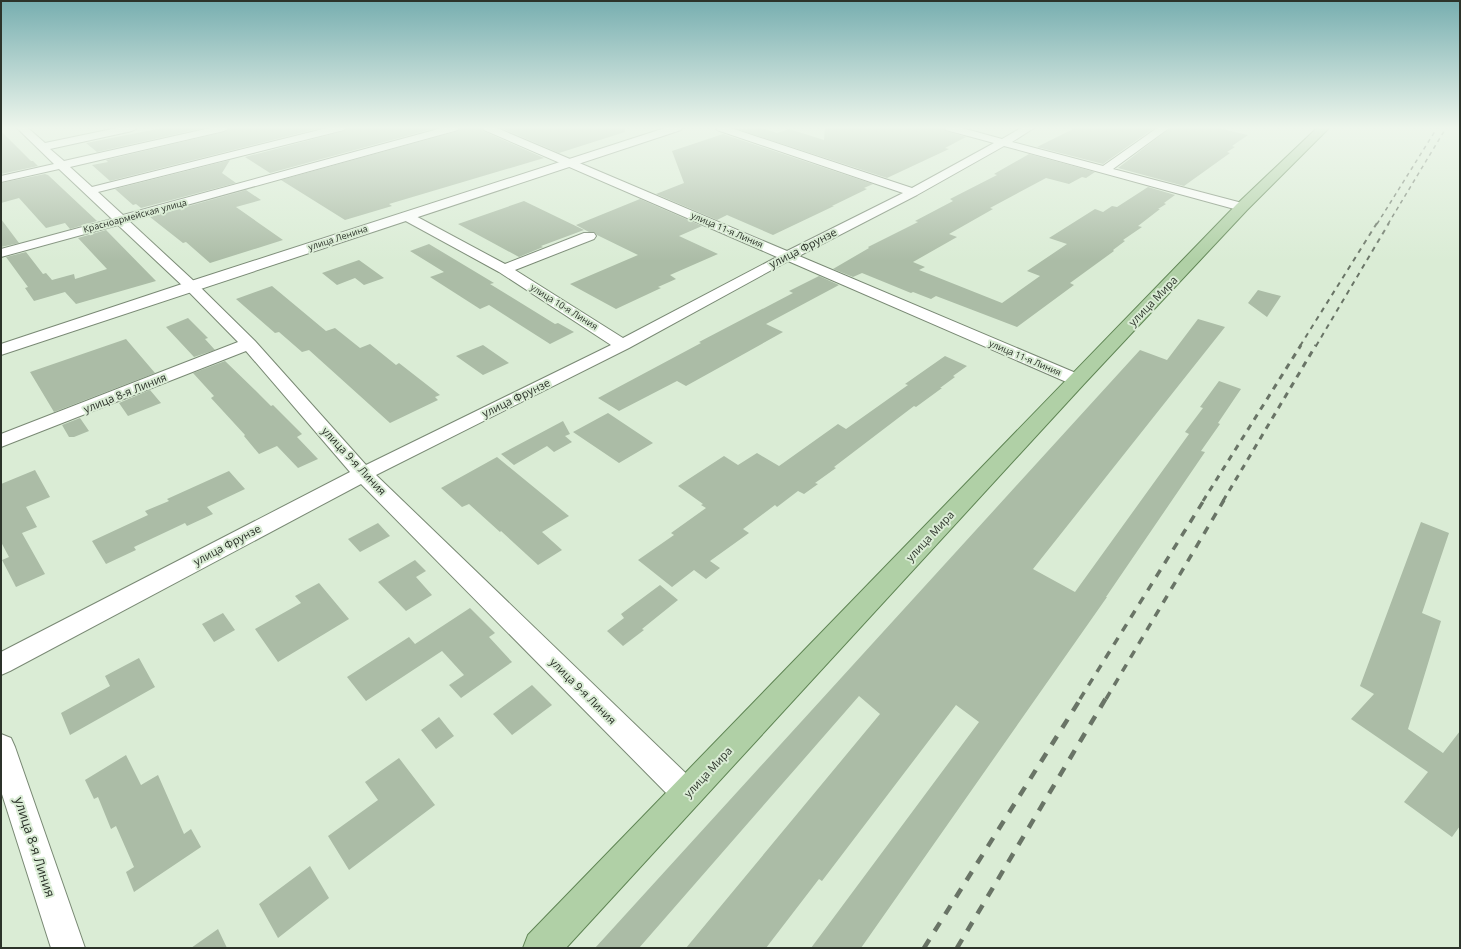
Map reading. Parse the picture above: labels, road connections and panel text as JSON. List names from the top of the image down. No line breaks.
{"streets":{"main road":["улица Ленина","улица Мира"],"street":["Красноармейская улица","улица 11-я Линия","улица Фрунзе","улица 10-я Линия","улица 8-я Линия","улица 9-я Линия"]},"crossings":[["Красноармейская улица","улица 9-я Линия"],["улица 11-я Линия","улица Фрунзе"],["улица 11-я Линия","улица Мира"],["улица Ленина","улица 10-я Линия"],["улица Ленина","улица 9-я Линия"],["улица Фрунзе","улица 10-я Линия"],["улица Фрунзе","улица 9-я Линия"],["улица Мира","улица 9-я Линия"],["улица 8-я Линия","улица 9-я Линия"]]}
